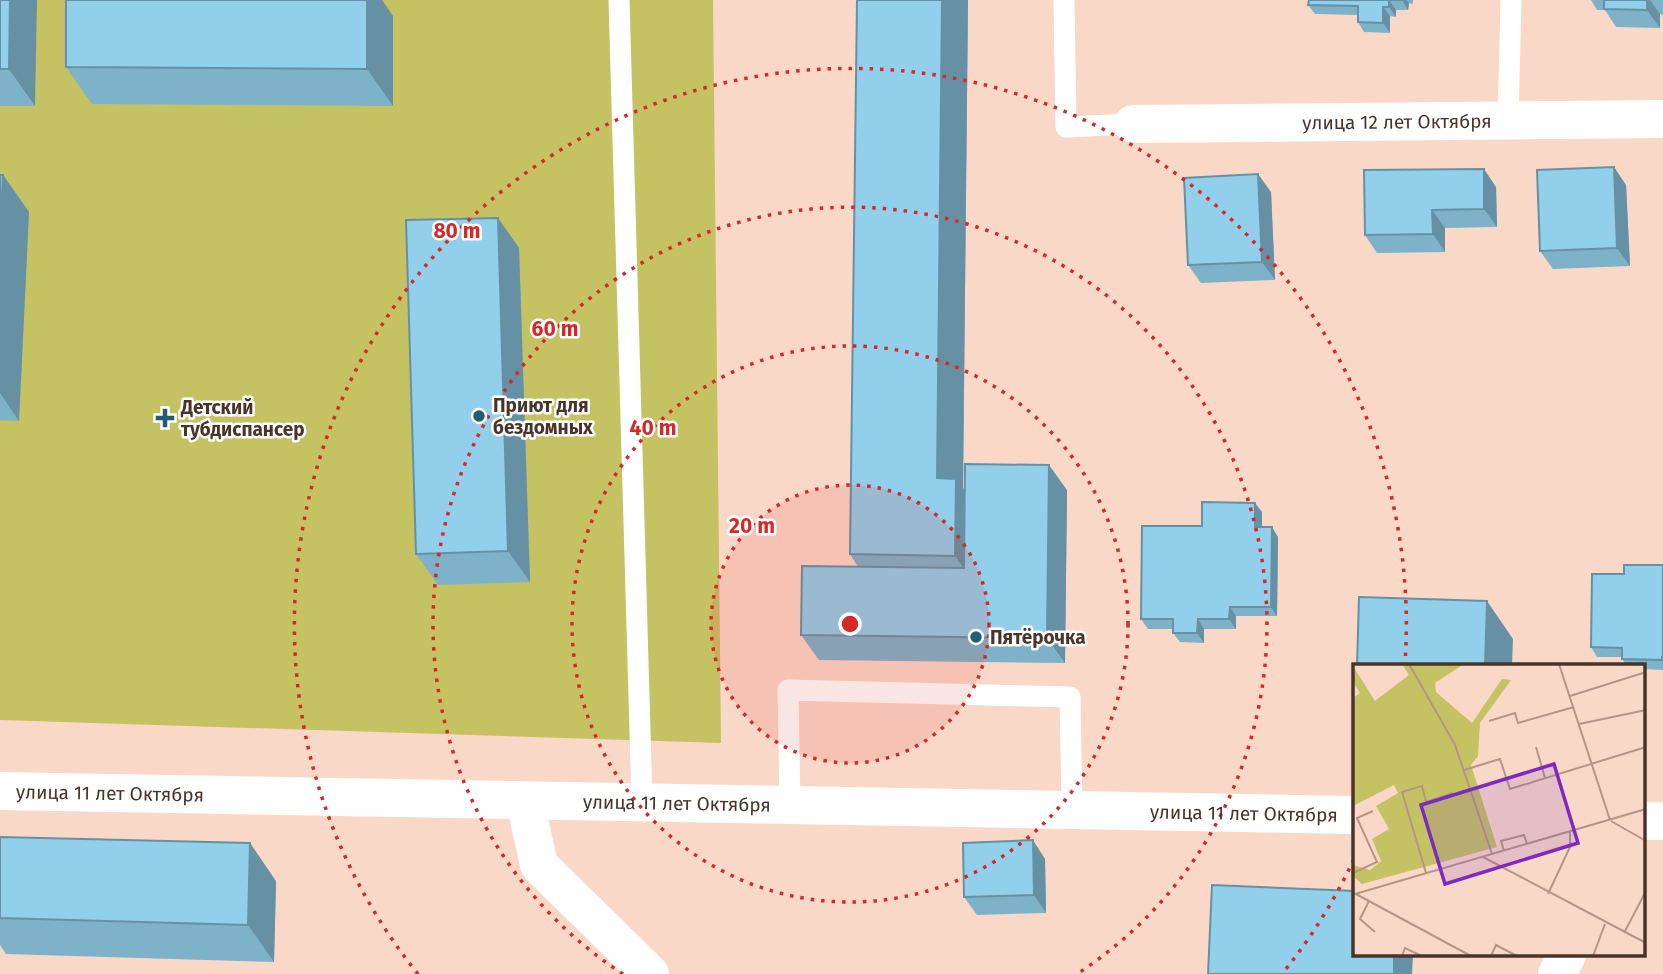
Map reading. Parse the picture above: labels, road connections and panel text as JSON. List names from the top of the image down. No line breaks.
{"streets":{"street":["улица 12 лет Октября","улица 11 лет Октября"]},"places":{"other":["Приют для бездомных","Пятёрочка"],"health":["Детский тубдиспансер"]},"rings":["80 m","60 m","40 m","20 m"]}
